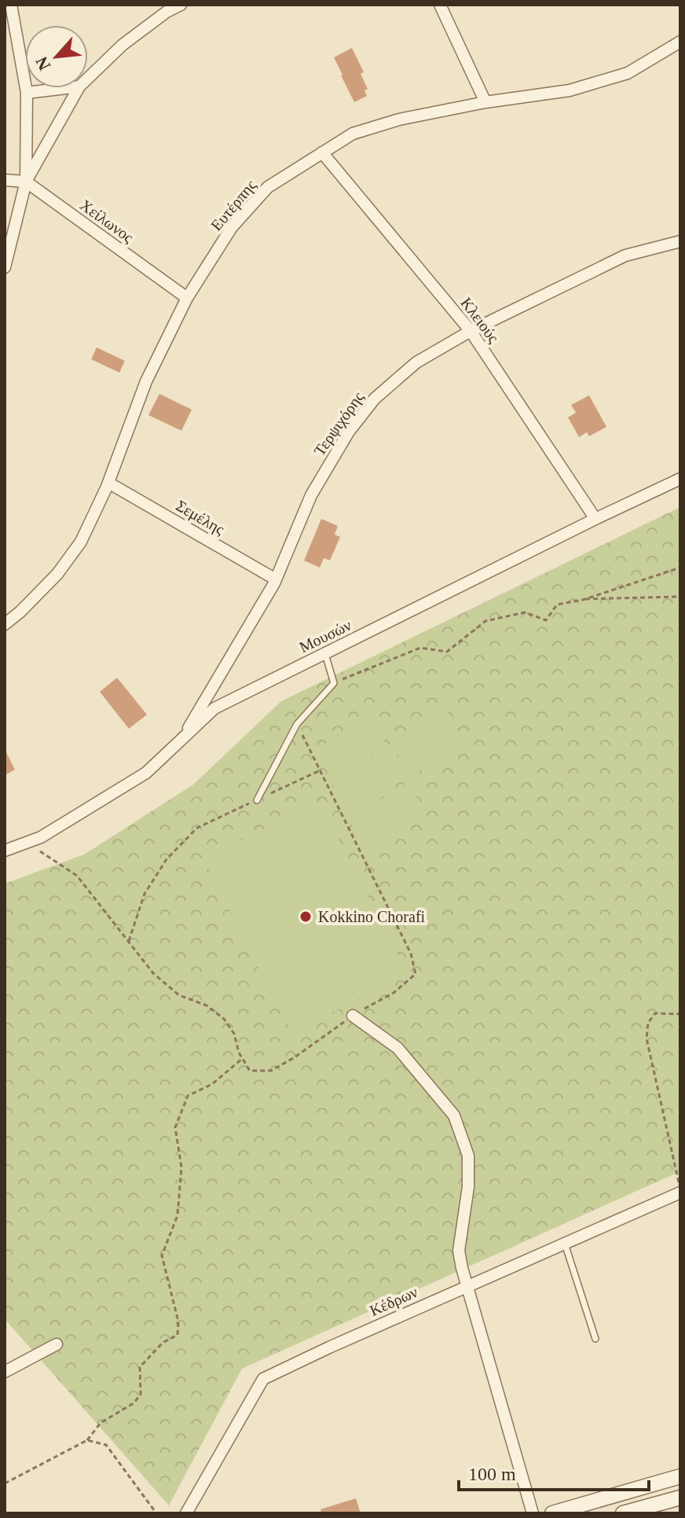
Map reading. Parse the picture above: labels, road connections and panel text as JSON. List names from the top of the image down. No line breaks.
{"streets":{"street":["Ευτέρπης","Χείλωνος","Κλειούς","Τερψιχόρης","Σεμέλης","Μουσών","Κέδρων"]},"crossings":[["Ευτέρπης","Χείλωνος"],["Ευτέρπης","Κλειούς"],["Ευτέρπης","Σεμέλης"],["Κλειούς","Τερψιχόρης"],["Κλειούς","Μουσών"],["Τερψιχόρης","Σεμέλης"],["Τερψιχόρης","Μουσών"]],"places":["Kokkino Chorafi"],"scale_bar":"100 m","north":"bottom left"}
